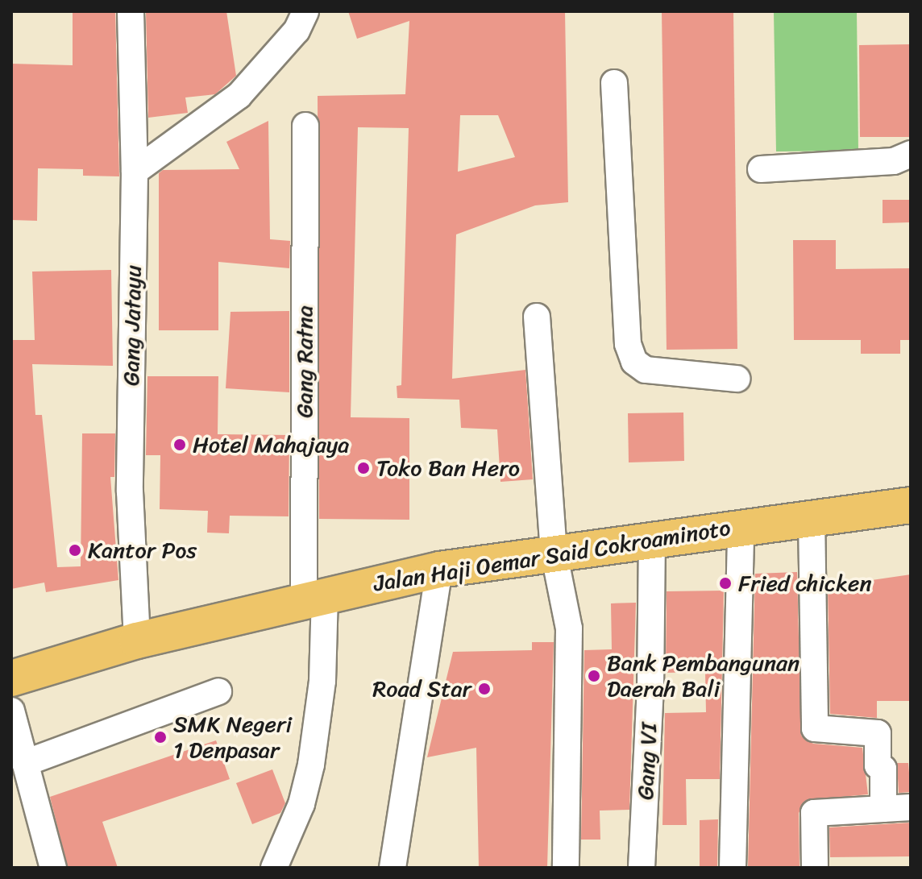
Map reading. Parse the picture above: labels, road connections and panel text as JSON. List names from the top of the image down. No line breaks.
{"streets":{"highway":["Jalan Haji Oemar Said Cokroaminoto"],"street":["Gang Jatayu","Gang Ratna","Gang VI"]},"crossings":[["Gang Jatayu","Jalan Haji Oemar Said Cokroaminoto"],["Gang Ratna","Jalan Haji Oemar Said Cokroaminoto"],["Jalan Haji Oemar Said Cokroaminoto","Gang VI"]],"places":["Hotel Mahajaya","Toko Ban Hero","Kantor Pos","Fried chicken","Bank Pembangunan Daerah Bali","Road Star","SMK Negeri 1 Denpasar"]}
